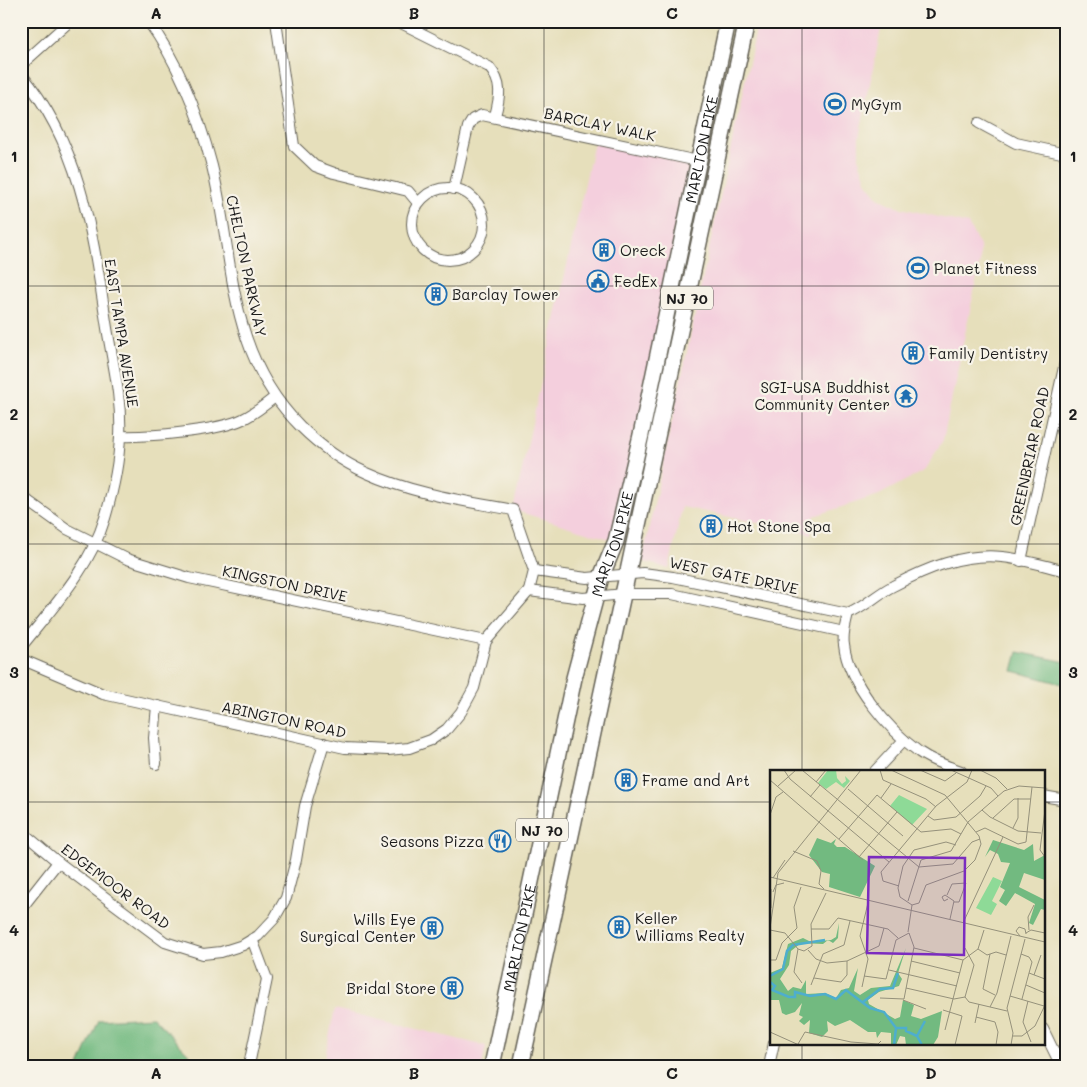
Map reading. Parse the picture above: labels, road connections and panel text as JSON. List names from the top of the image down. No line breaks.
{"streets":{"highway":["MARLTON PIKE","NJ 70"],"street":["BARCLAY WALK","CHELTON PARKWAY","EAST TAMPA AVENUE","GREENBRIAR ROAD","WEST GATE DRIVE","KINGSTON DRIVE","ABINGTON ROAD","EDGEMOOR ROAD"]},"crossings":[["BARCLAY WALK","MARLTON PIKE"],["MARLTON PIKE","WEST GATE DRIVE"],["EAST TAMPA AVENUE","KINGSTON DRIVE"],["KINGSTON DRIVE","ABINGTON ROAD"],["ABINGTON ROAD","EDGEMOOR ROAD"]],"places":{"sports":["MyGym","Planet Fitness"],"building":["Oreck","Barclay Tower","Family Dentistry","Hot Stone Spa","Frame and Art","Keller Williams Realty","Wills Eye Surgical Center","Bridal Store"],"public building":["FedEx"],"temple":["SGI-USA Buddhist Community Center"],"restaurant":["Seasons Pizza"]},"grid":{"columns":["A","B","C","D"],"rows":["1","2","3","4"]}}
